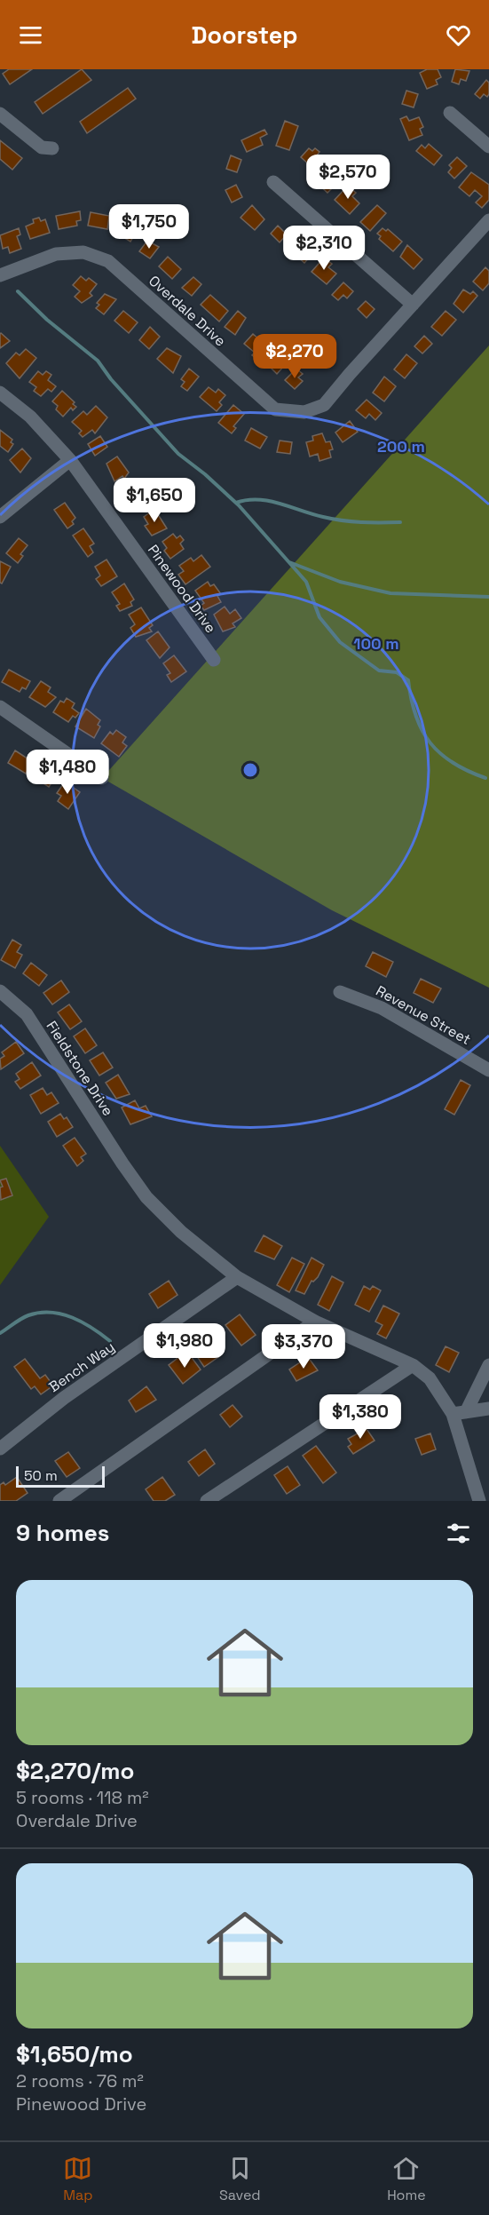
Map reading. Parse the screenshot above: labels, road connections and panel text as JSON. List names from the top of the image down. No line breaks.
{"streets":{"street":["Overdale Drive","Pinewood Drive","Revenue Street","Fieldstone Drive","Bench Way"]},"crossings":[["Fieldstone Drive","Bench Way"]],"scale_bar":"50 m","page":{"header":"Doorstep","price":["$2,570","$1,750","$2,310","$2,270","$1,650","$1,480","$1,980","$3,370","$1,380"],"scale":"50 m","heading":"9 homes","list":[{"name":"$2,270/mo","note":"5 rooms · 118 m² · Overdale Drive"},{"name":"$1,650/mo","note":"2 rooms · 76 m² · Pinewood Drive"}],"tabs":["Map","Saved","Home"]},"rings":["200 m","100 m"]}
